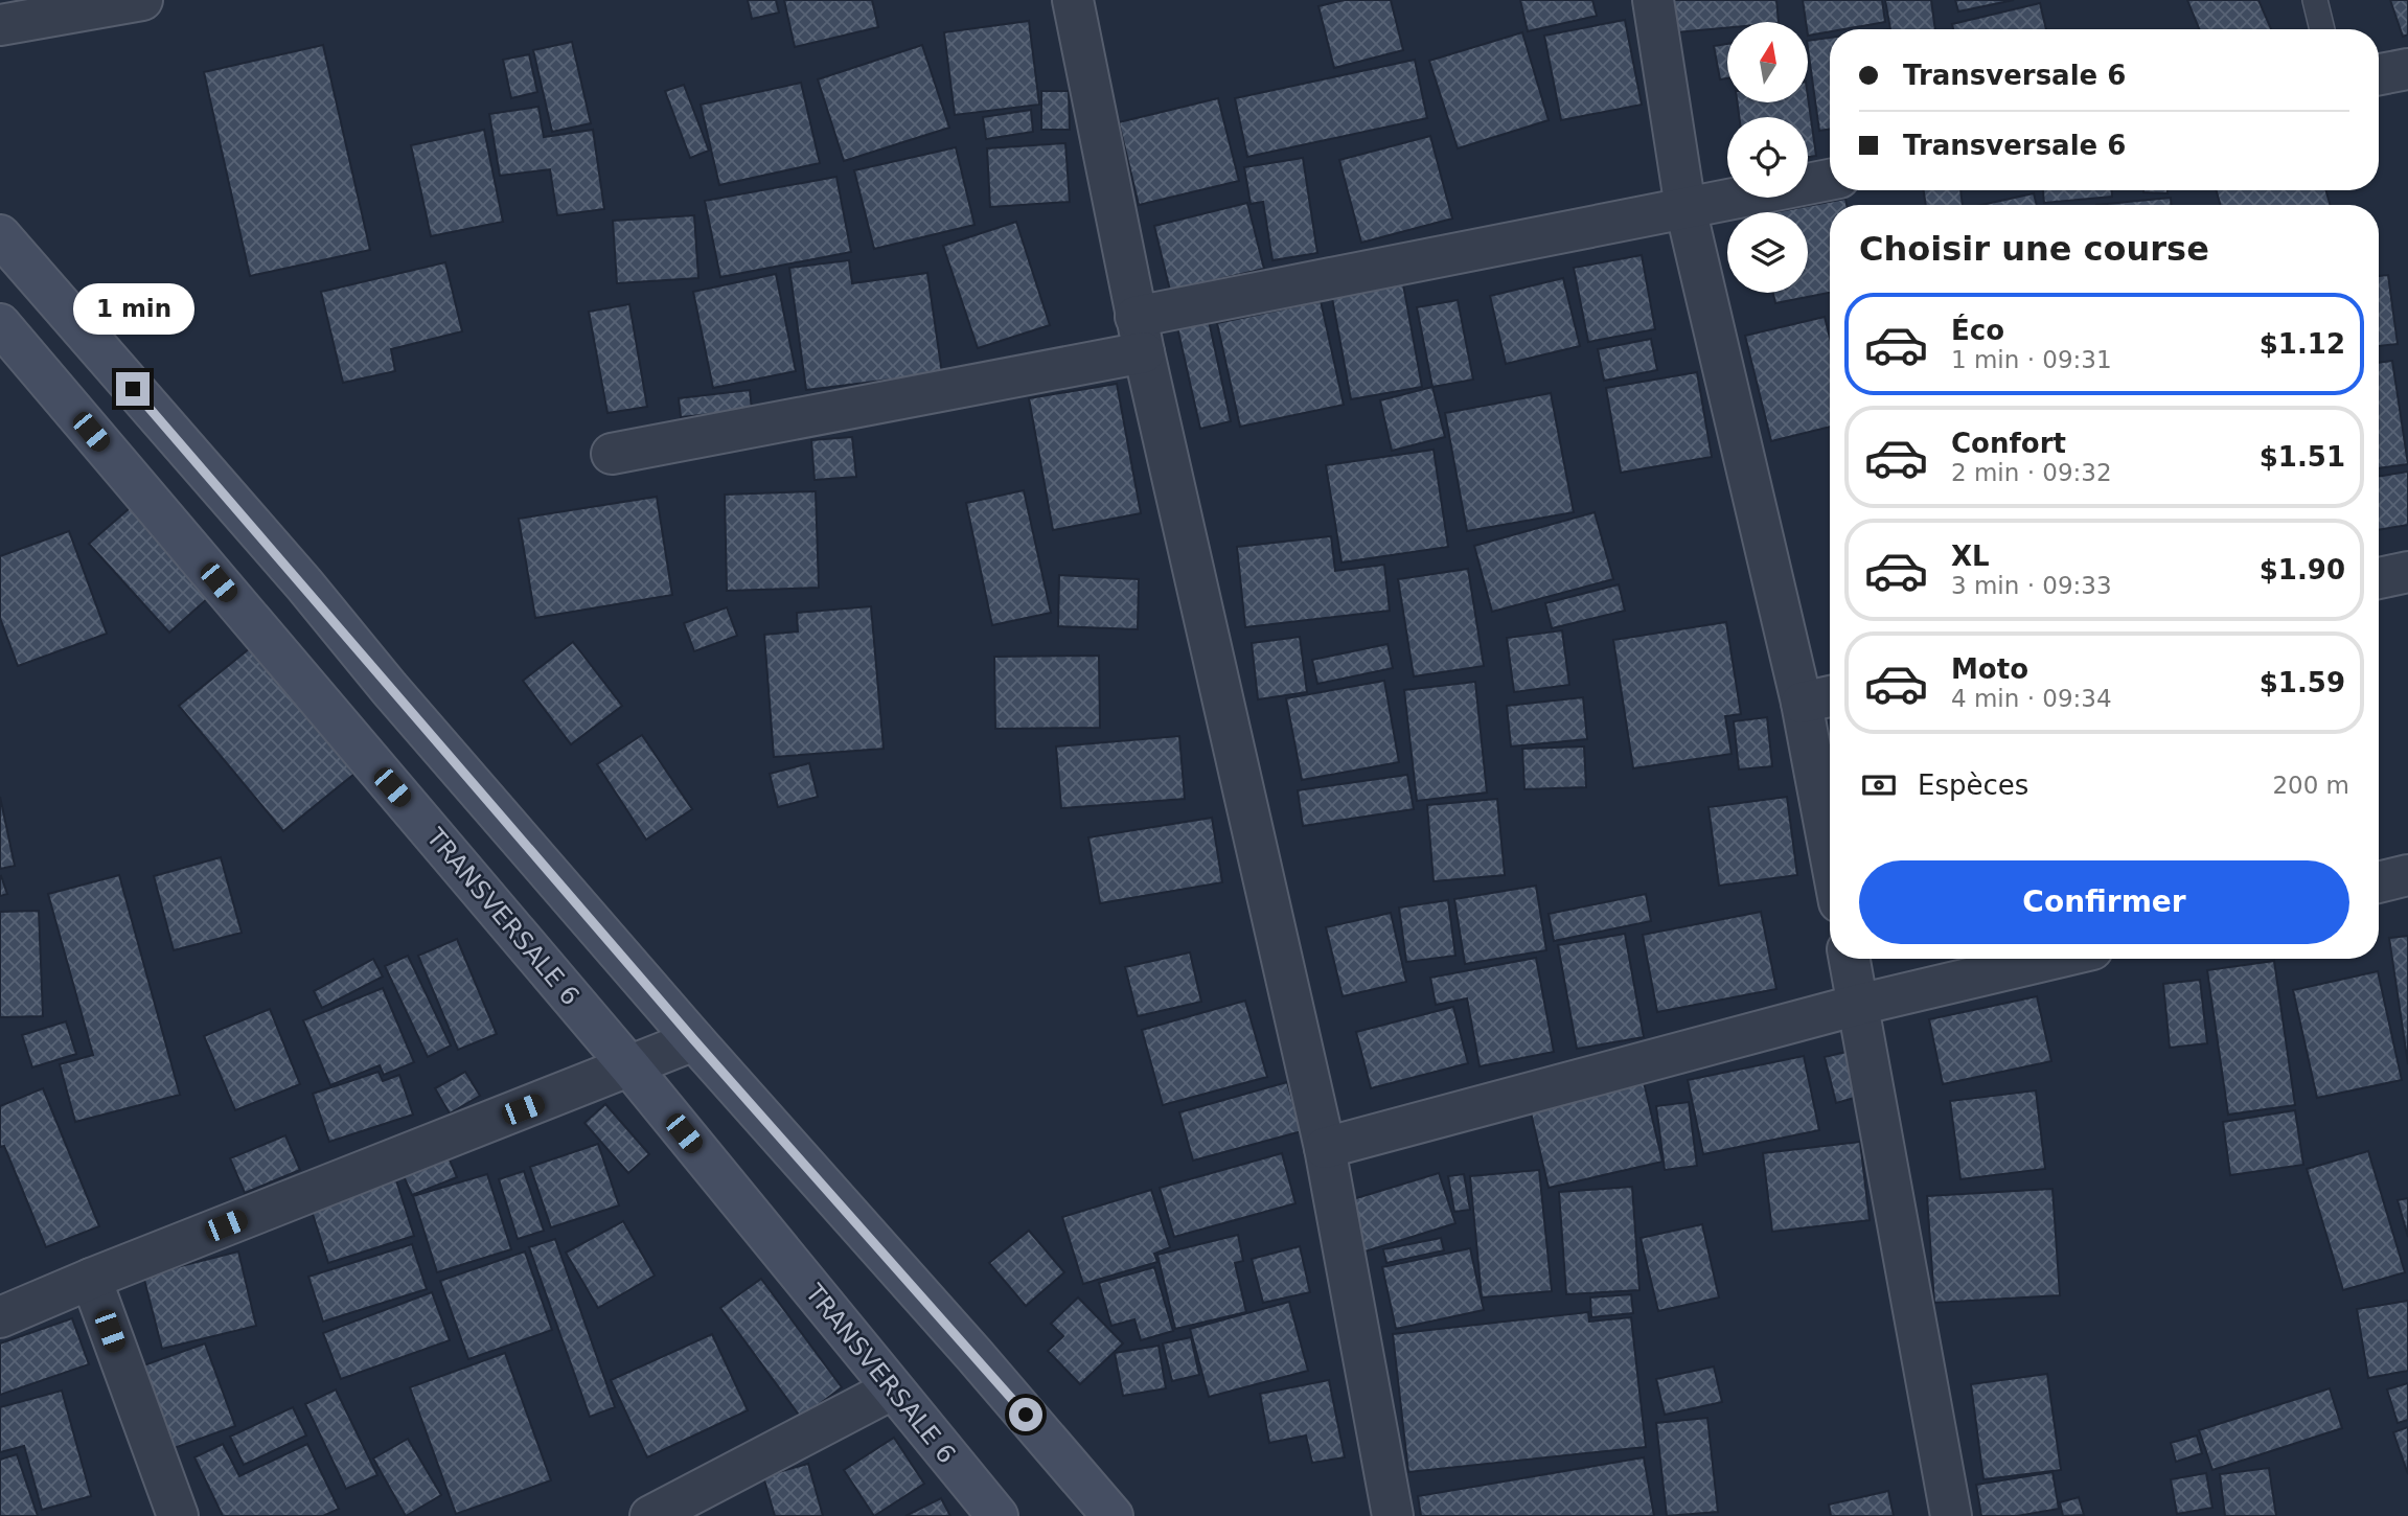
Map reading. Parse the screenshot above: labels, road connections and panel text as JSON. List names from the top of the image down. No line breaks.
{"streets":{"main road":["TRANSVERSALE 6"]},"north":"top","page":{"banner":["Transversale 6","Transversale 6"],"heading":"Choisir une course","bubble":"1 min","list":[{"name":"Éco","note":"1 min · 09:31","value":"$1.12"},{"name":"Confort","note":"2 min · 09:32","value":"$1.51"},{"name":"XL","note":"3 min · 09:33","value":"$1.90"},{"name":"Moto","note":"4 min · 09:34","value":"$1.59"}],"pay":["Espèces","200 m"],"buttons":"Confirmer"}}
